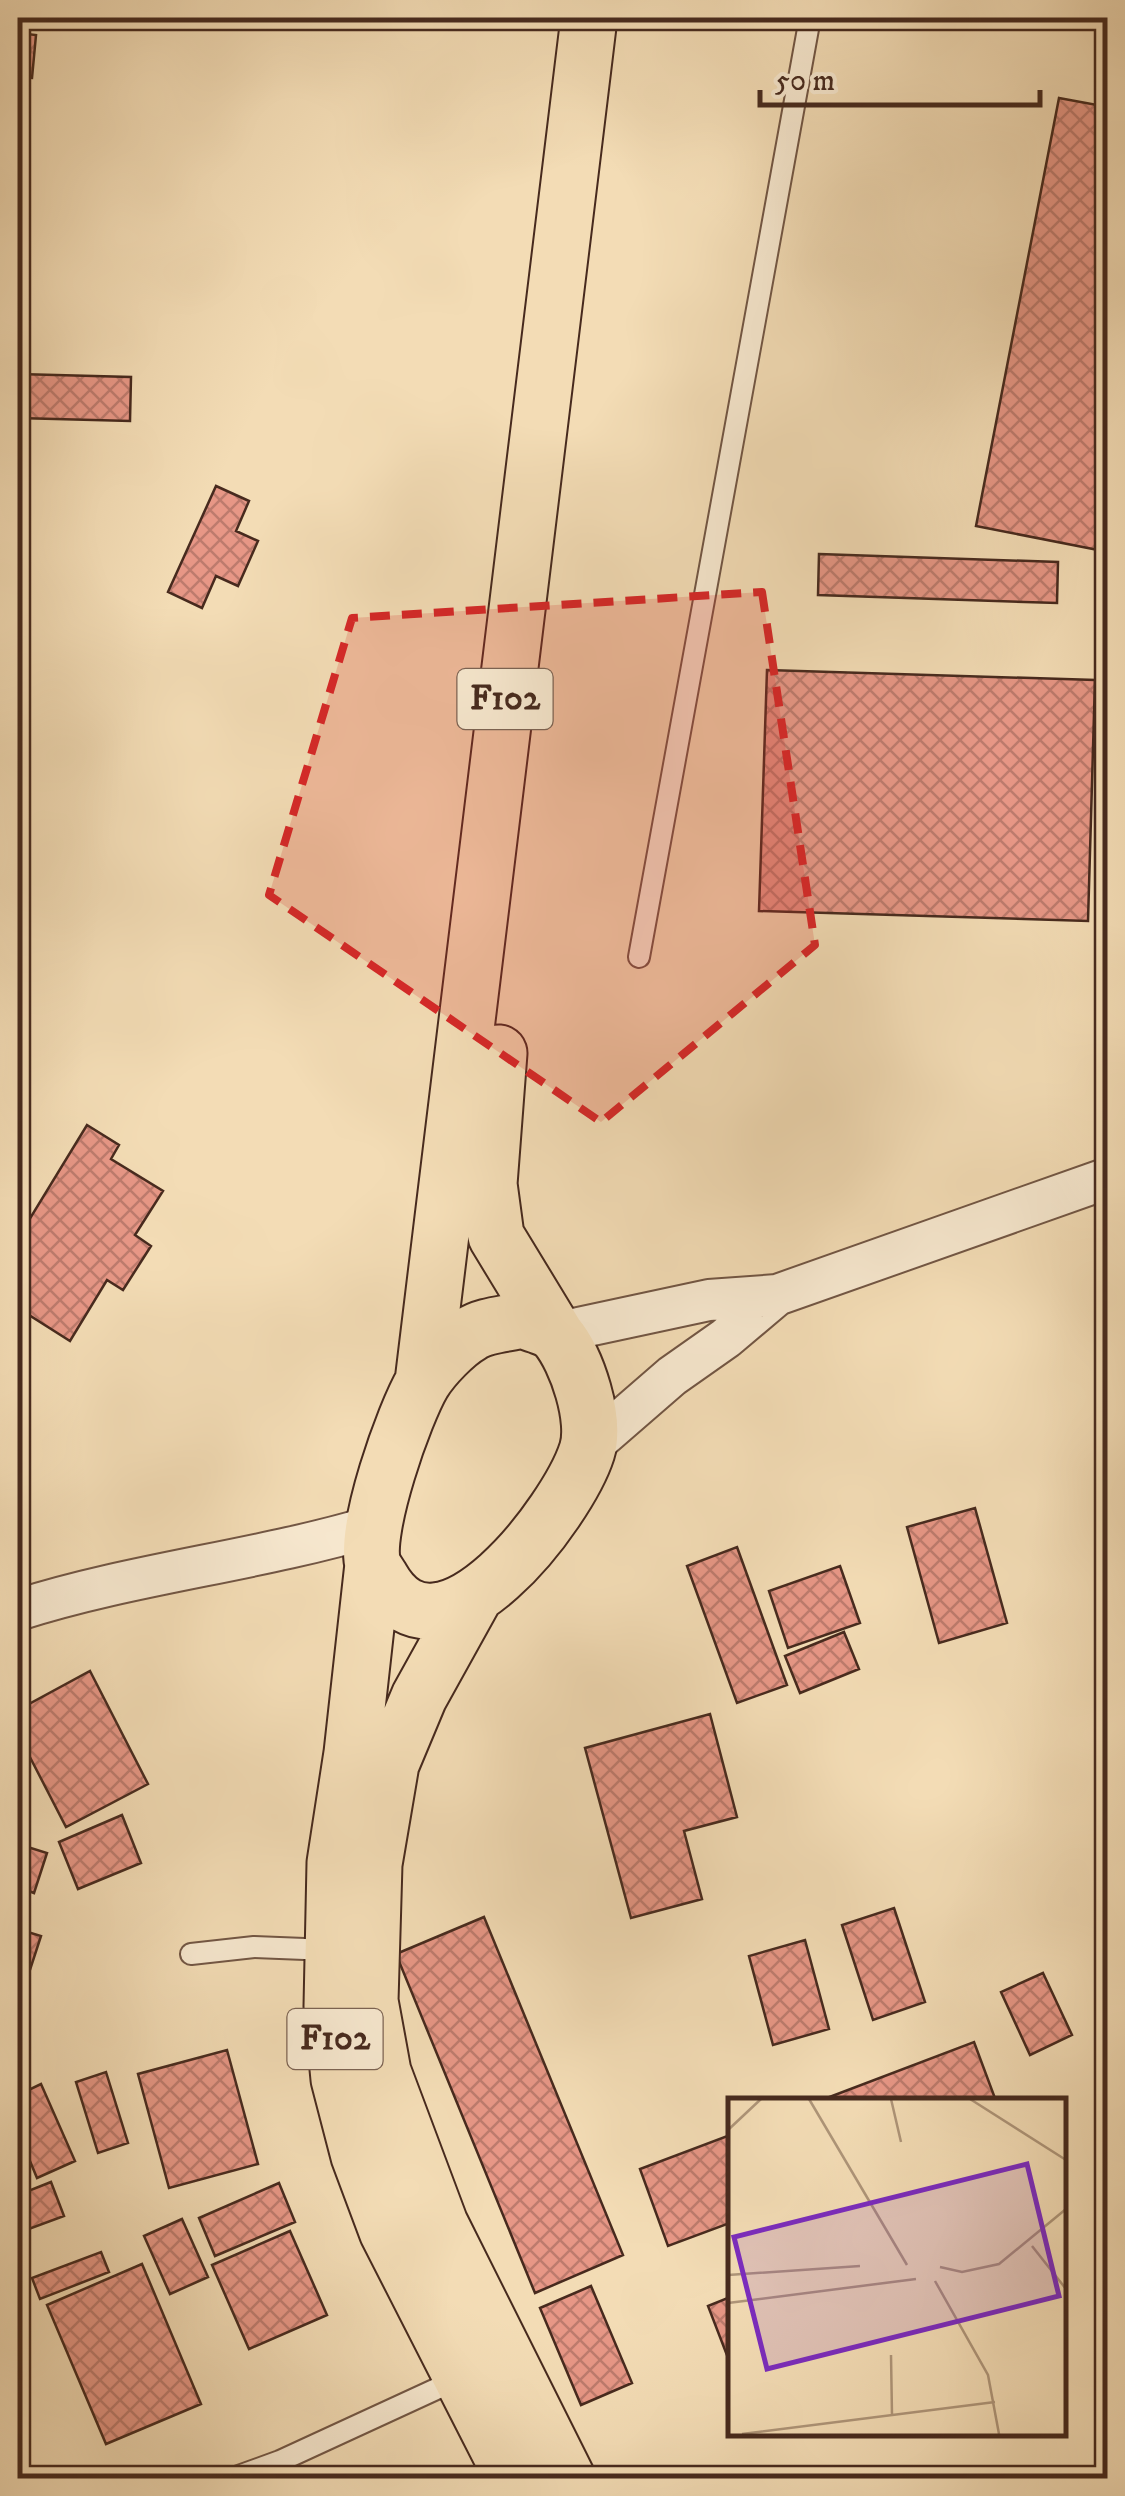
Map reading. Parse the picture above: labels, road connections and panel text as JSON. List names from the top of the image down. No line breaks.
{"streets":{"main road":["F102"]},"scale_bar":"50 m"}
